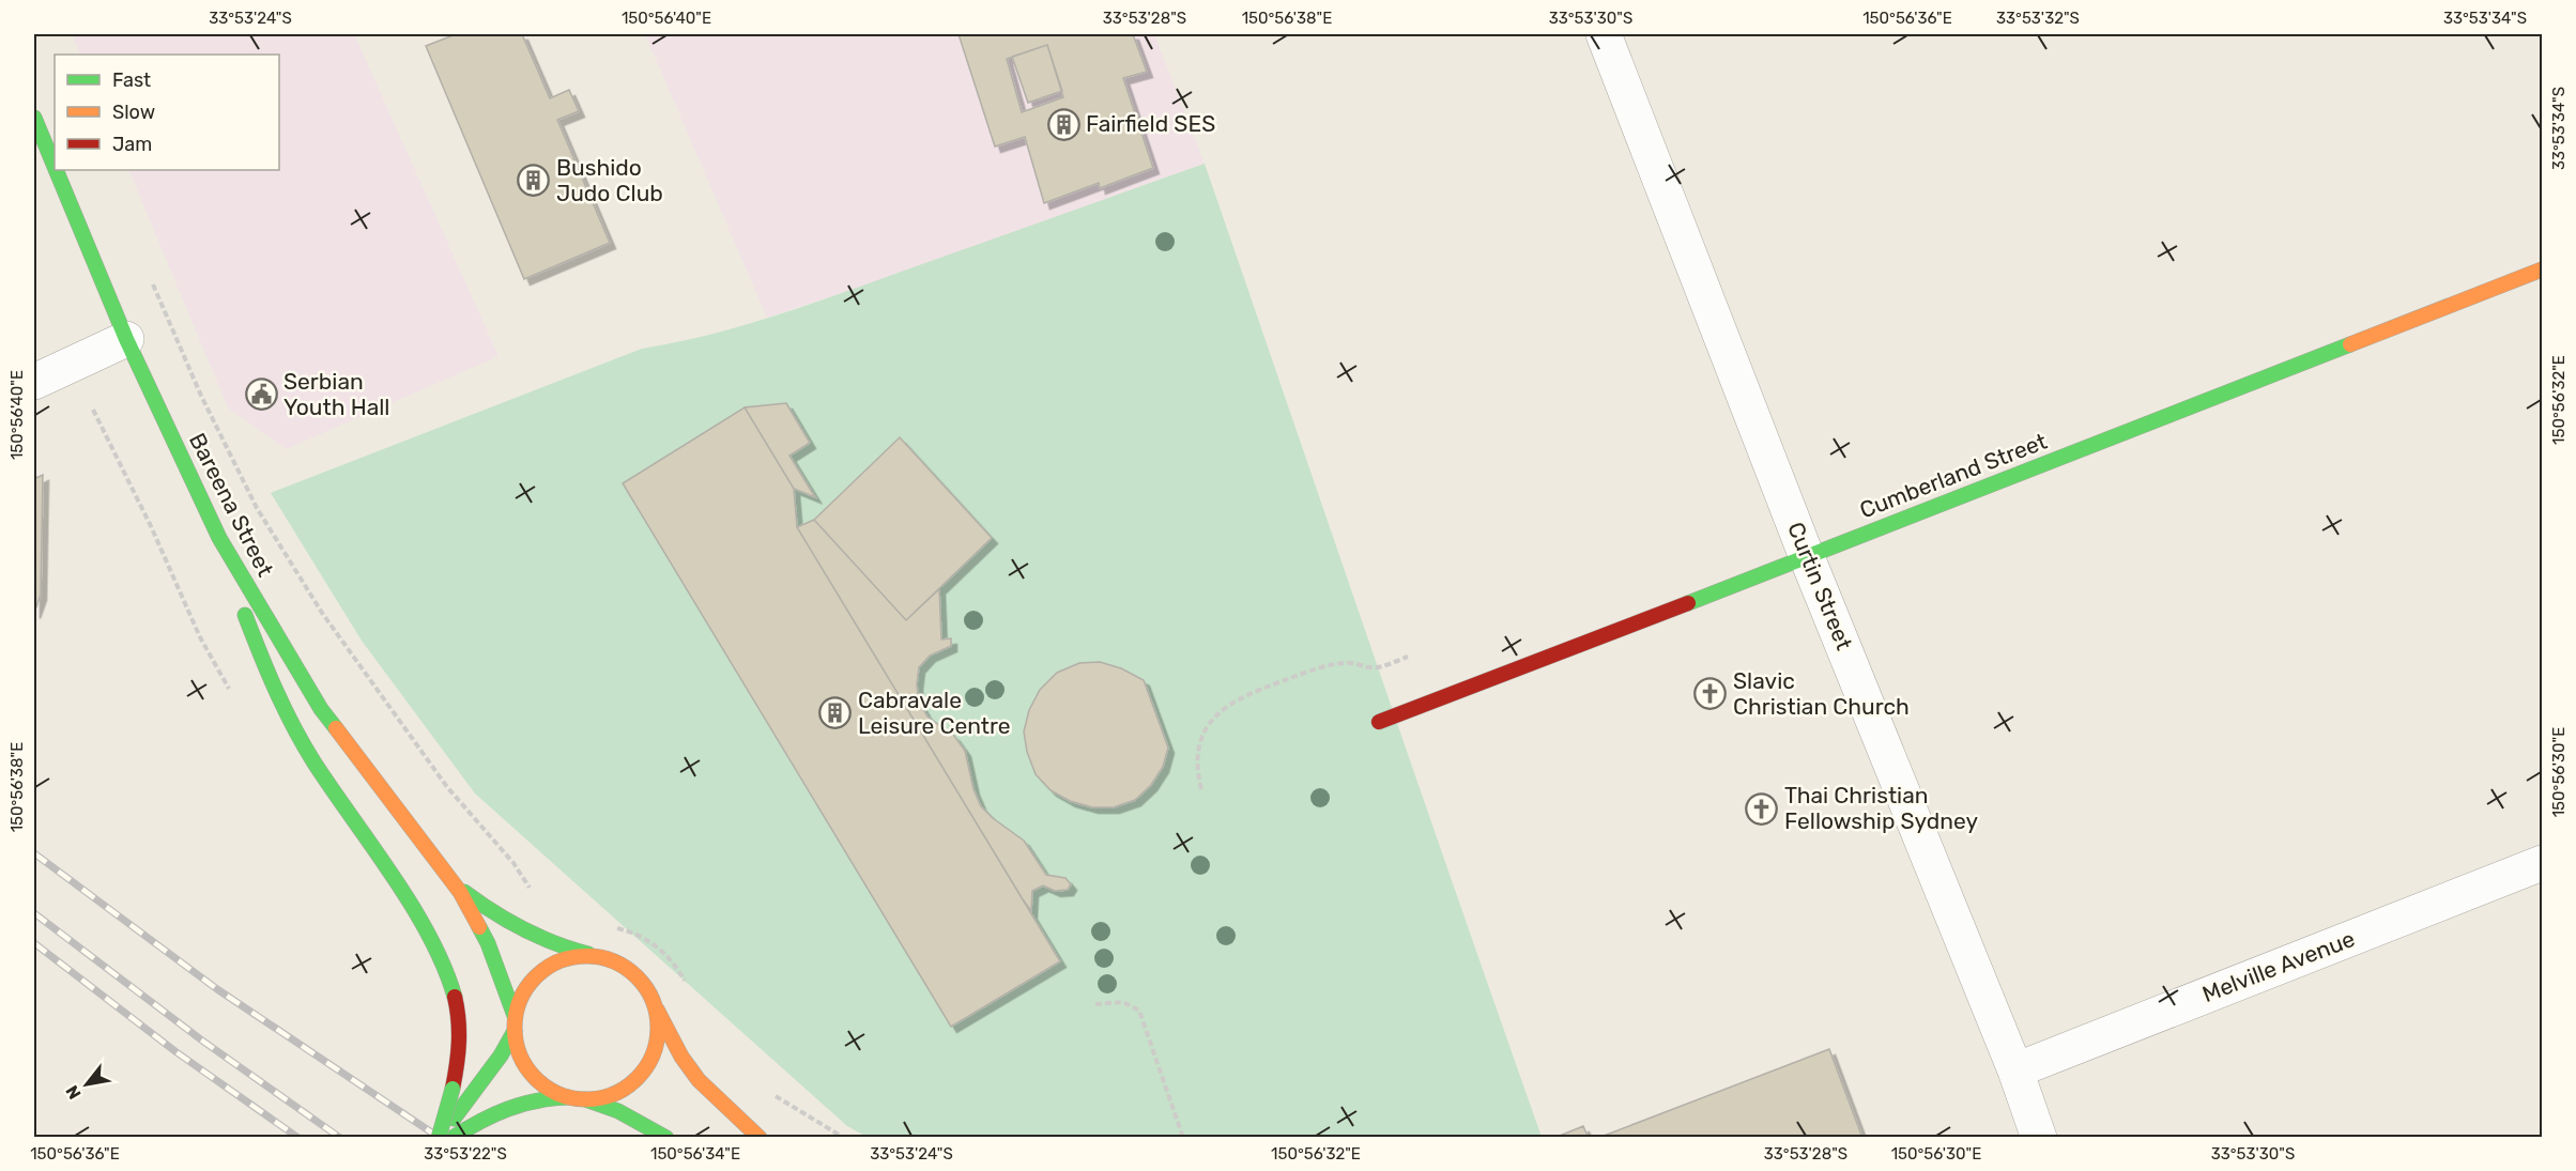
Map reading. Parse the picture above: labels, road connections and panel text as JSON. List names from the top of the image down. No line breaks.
{"streets":{"main road":["Cumberland Street","Bareena Street"],"street":["Curtin Street","Melville Avenue"]},"crossings":[["Cumberland Street","Curtin Street"],["Curtin Street","Melville Avenue"]],"places":{"building":["Fairfield SES","Bushido Judo Club","Cabravale Leisure Centre"],"public building":["Serbian Youth Hall"],"church":["Slavic Christian Church","Thai Christian Fellowship Sydney"]},"legend":["Fast","Slow","Jam"],"north":"bottom left","coordinates":["33°53'24\"S","150°56'40\"E","33°53'28\"S","150°56'38\"E","33°53'30\"S","150°56'36\"E","33°53'32\"S","33°53'34\"S","150°56'32\"E","150°56'30\"E","33°53'22\"S","150°56'34\"E"]}
